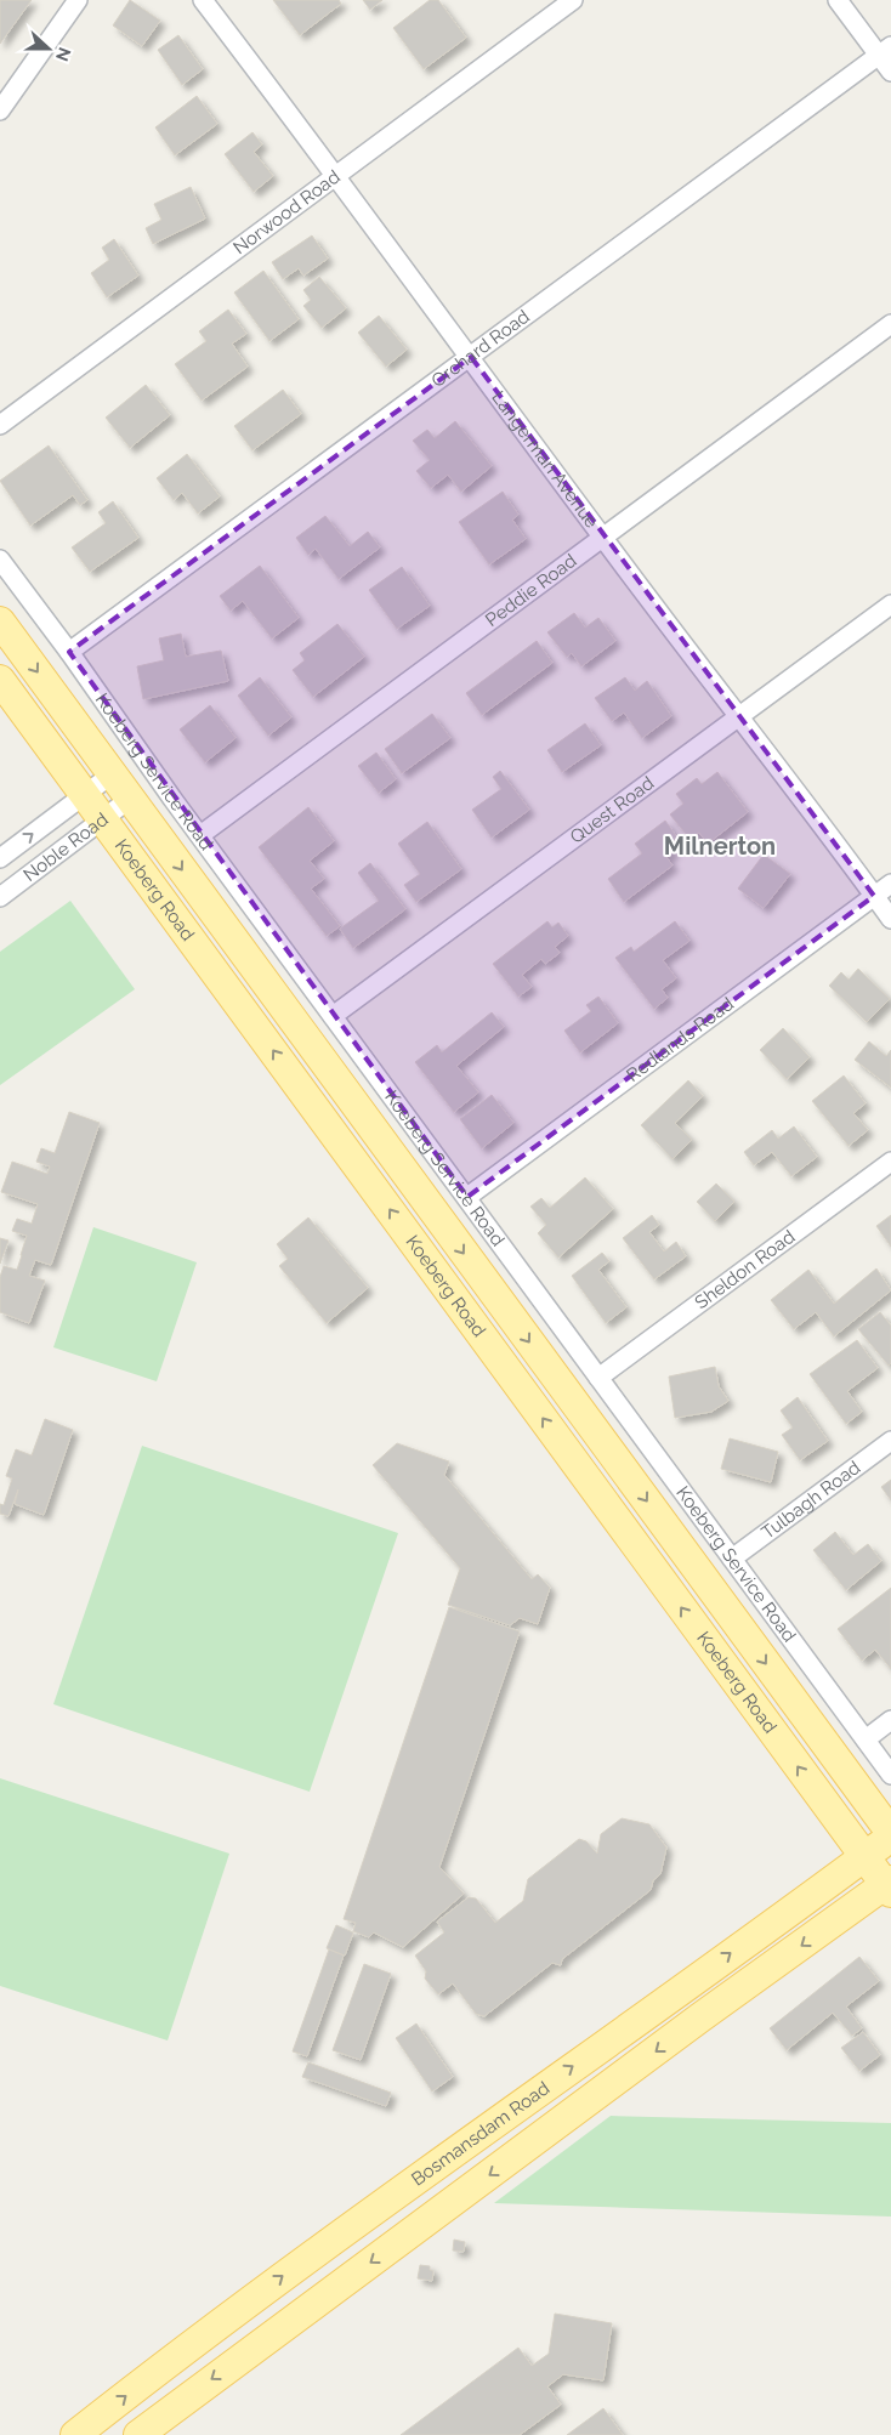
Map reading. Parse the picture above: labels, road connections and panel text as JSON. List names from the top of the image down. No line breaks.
{"streets":{"main road":["Koeberg Road","Bosmansdam Road"],"street":["Norwood Road","Orchard Road","Langerman Avenue","Peddie Road","Koeberg Service Road","Quest Road","Noble Road","Redlands Road","Sheldon Road","Tulbagh Road"]},"crossings":[["Norwood Road","Langerman Avenue"],["Orchard Road","Langerman Avenue"],["Orchard Road","Koeberg Service Road"],["Langerman Avenue","Peddie Road"],["Langerman Avenue","Quest Road"],["Langerman Avenue","Redlands Road"],["Peddie Road","Koeberg Service Road"],["Koeberg Service Road","Quest Road"],["Koeberg Service Road","Redlands Road"],["Koeberg Service Road","Sheldon Road"],["Koeberg Service Road","Tulbagh Road"],["Noble Road","Koeberg Road"],["Koeberg Road","Bosmansdam Road"]],"districts":["Milnerton"],"north":"right"}
